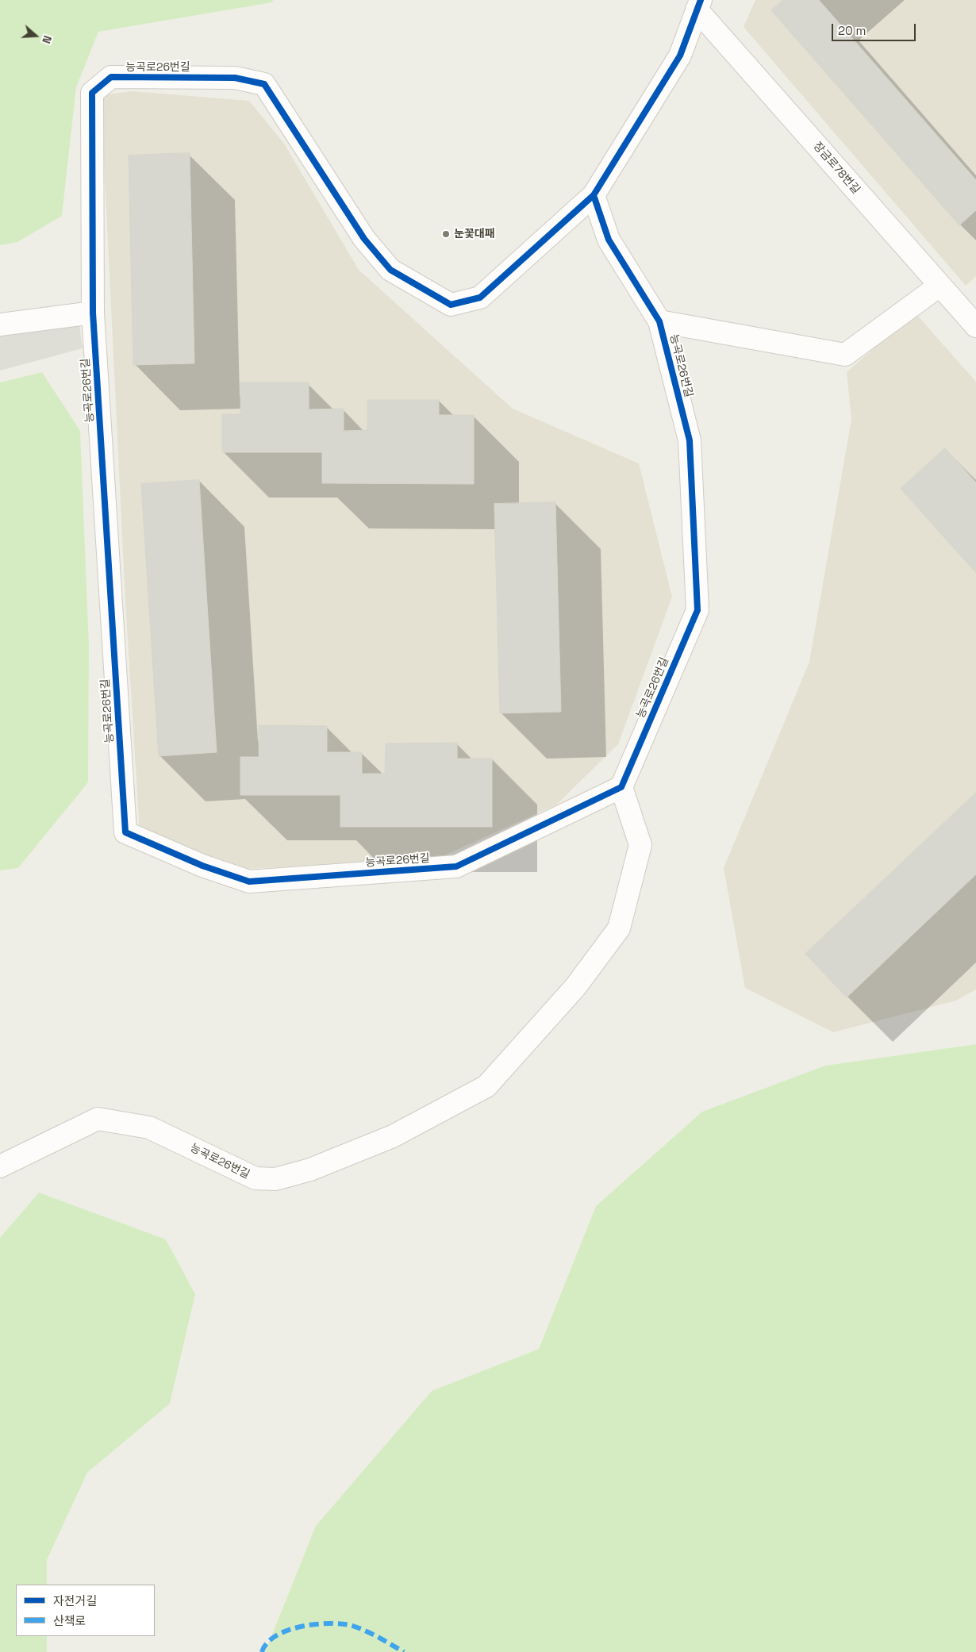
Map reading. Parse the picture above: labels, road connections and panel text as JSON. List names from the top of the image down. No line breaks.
{"streets":{"street":["능곡로26번길","장금로78번길"]},"crossings":[["능곡로26번길","장금로78번길"]],"places":["눈꽃대패"],"legend":["자전거길","산책로"],"scale_bar":"20 m","north":"right"}
